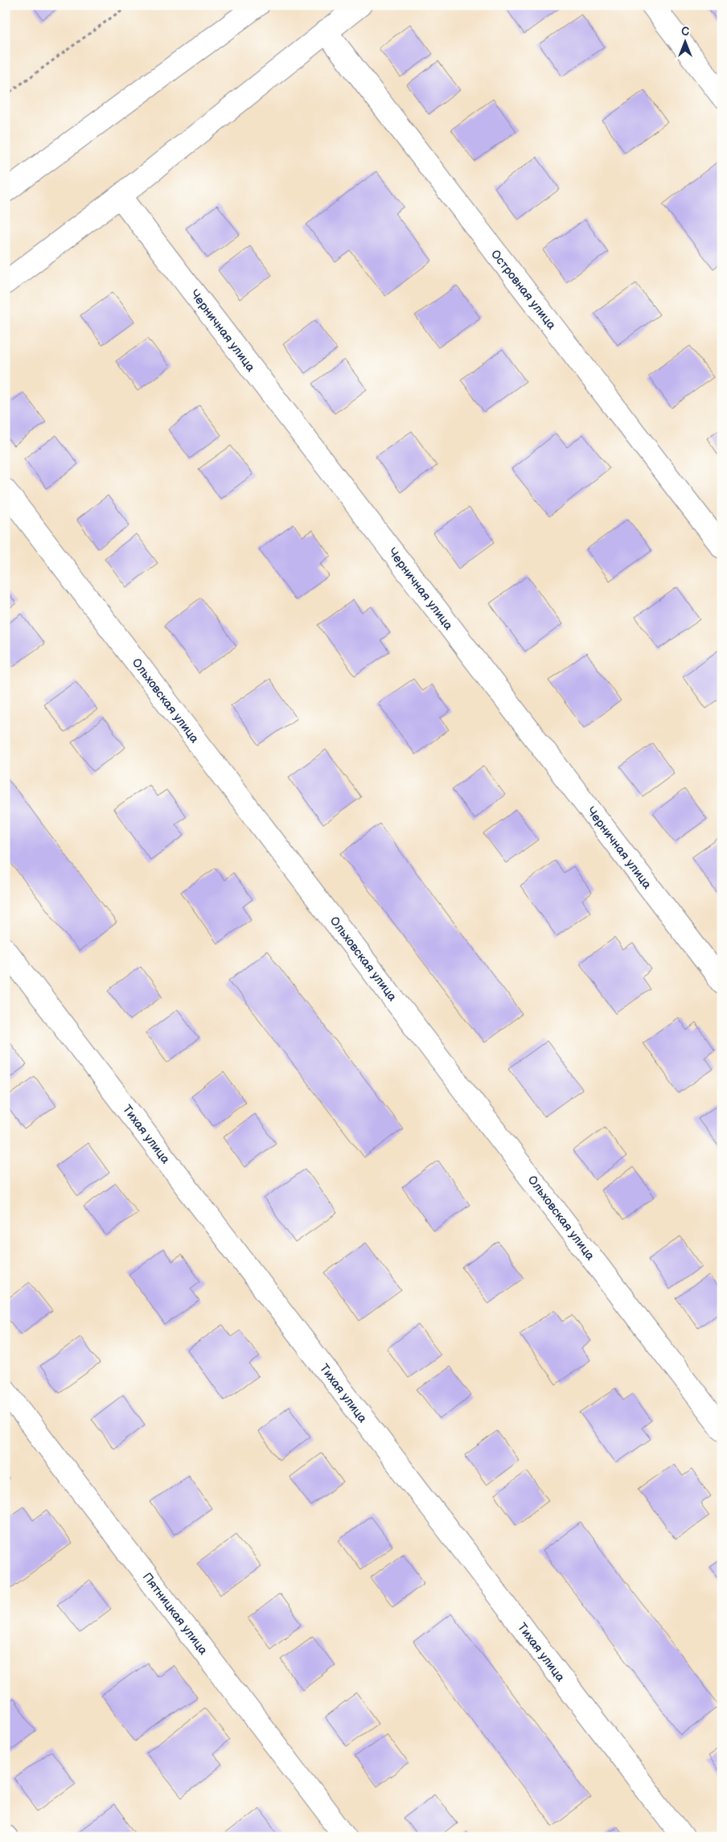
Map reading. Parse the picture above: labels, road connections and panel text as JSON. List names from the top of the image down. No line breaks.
{"streets":{"street":["Островная улица","Черничная улица","Ольховская улица","Тихая улица","Пятницкая улица"]},"north":"top"}
